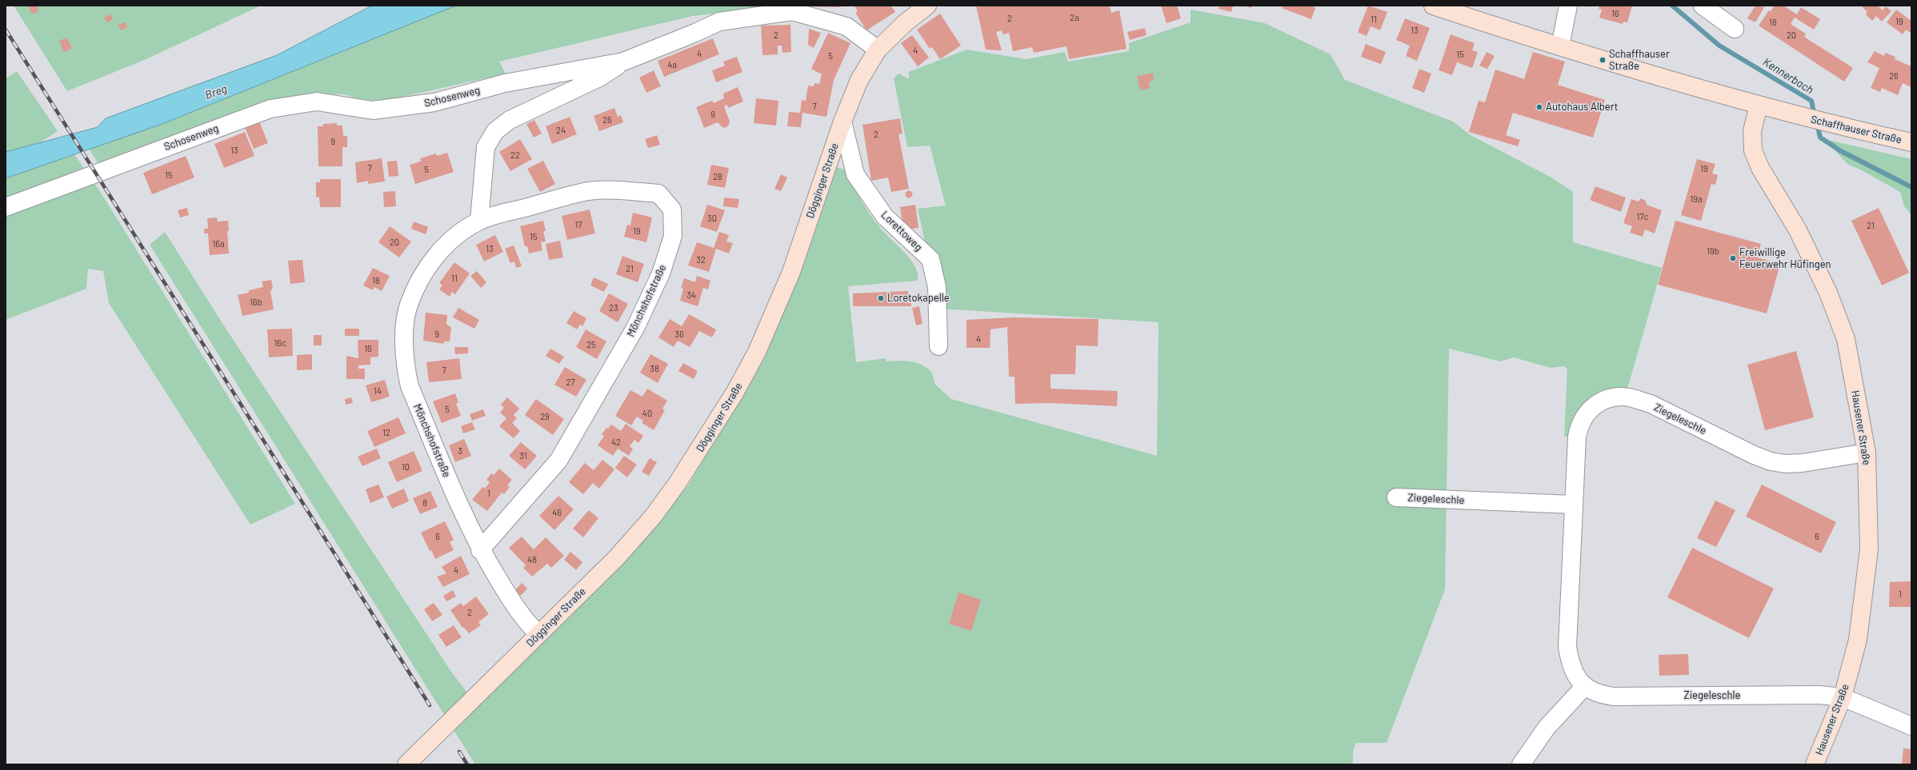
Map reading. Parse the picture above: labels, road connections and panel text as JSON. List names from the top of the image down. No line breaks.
{"streets":{"main road":["Schaffhauser Straße","Dögginger Straße","Hausener Straße"],"street":["Schosenweg","Lorettoweg","Mönchshofstraße","Ziegeleschle"]},"crossings":[["Schosenweg","Dögginger Straße"],["Schaffhauser Straße","Hausener Straße"],["Dögginger Straße","Lorettoweg"],["Dögginger Straße","Mönchshofstraße"],["Ziegeleschle","Hausener Straße"]],"water":["Kennerbach","Breg"],"places":["Schaffhauser Straße","Autohaus Albert","Freiwillige Feuerwehr Hüfingen","Loretokapelle"],"house_numbers":["16","2a","2","11","19","18","13","2","20","4","4","15","5","4a","26","7","9","26","24","2","9","13","22","7","19","5","15","28","19a","17c","30","17","21","19","15","20","16a","13","19b","32","21","11","18","34","16b","23","9","36","4","16c","25","16","38","7","27","14","5","40","29","12","42","3","31","10","1","8","46","6","6","48","4","1","2"]}
